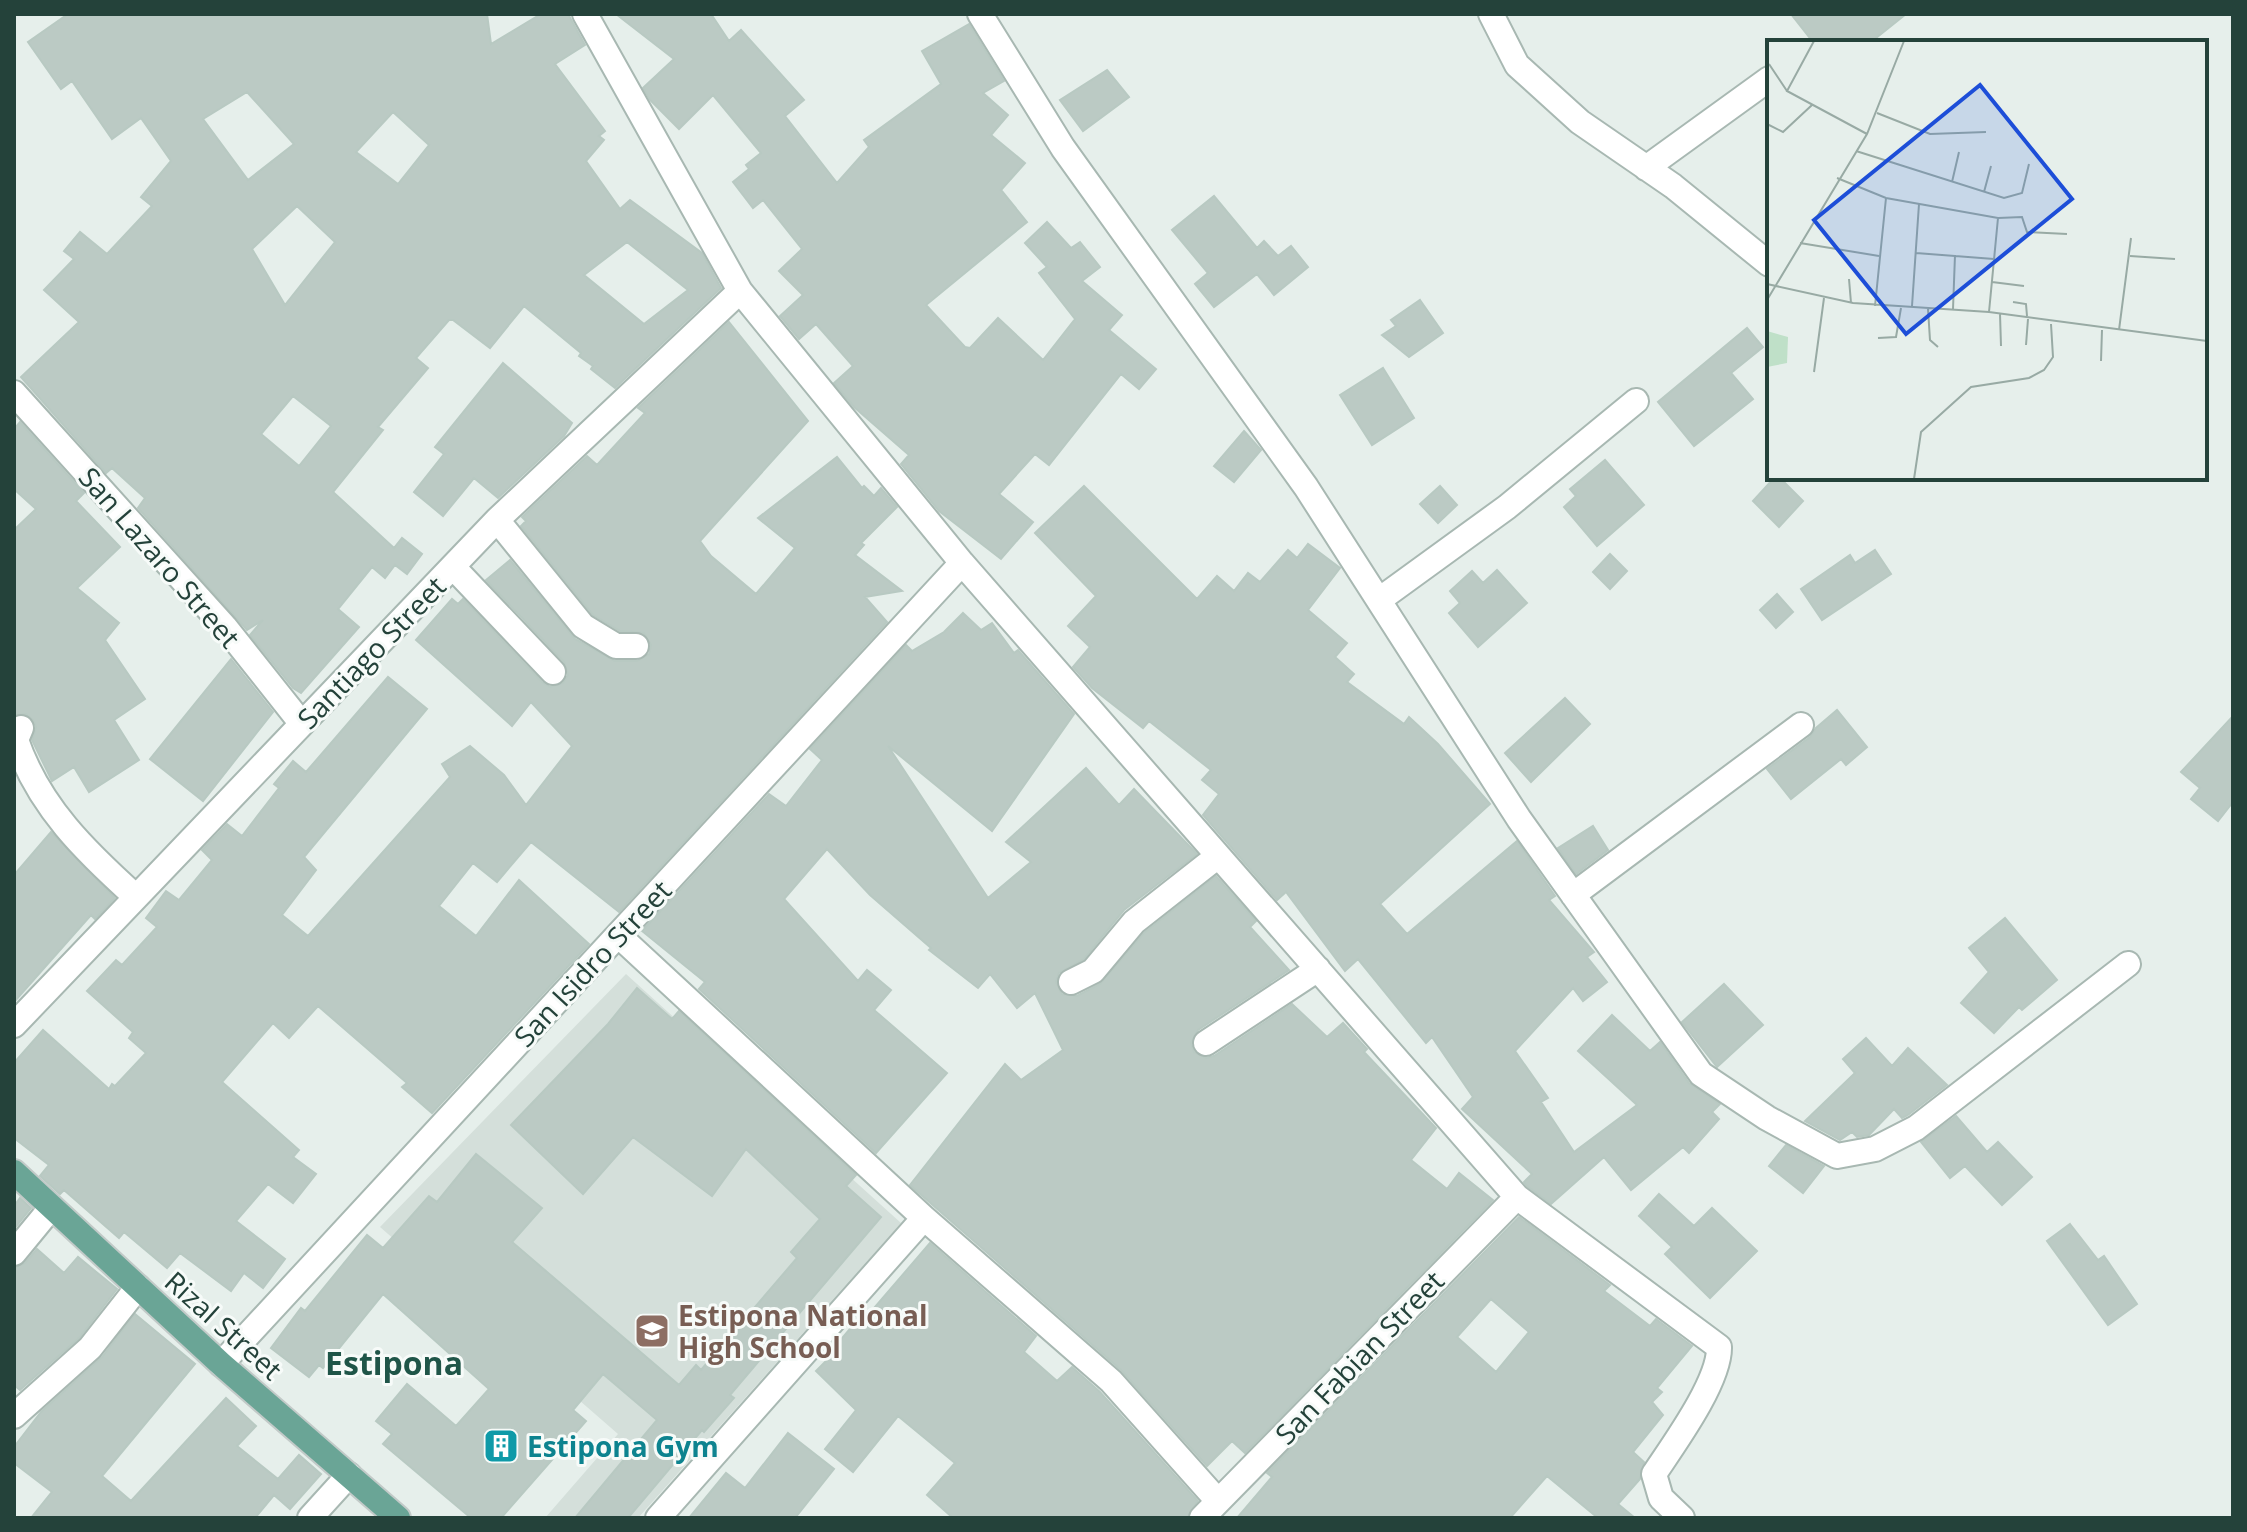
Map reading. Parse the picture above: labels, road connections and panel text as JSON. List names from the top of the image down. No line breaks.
{"streets":{"main road":["Rizal Street"],"street":["San Lazaro Street","Santiago Street","San Isidro Street","San Fabian Street"]},"crossings":[["San Lazaro Street","Santiago Street"],["San Isidro Street","Rizal Street"]],"districts":["Estipona"],"places":{"school or university":["Estipona National High School"],"building":["Estipona Gym"]}}
